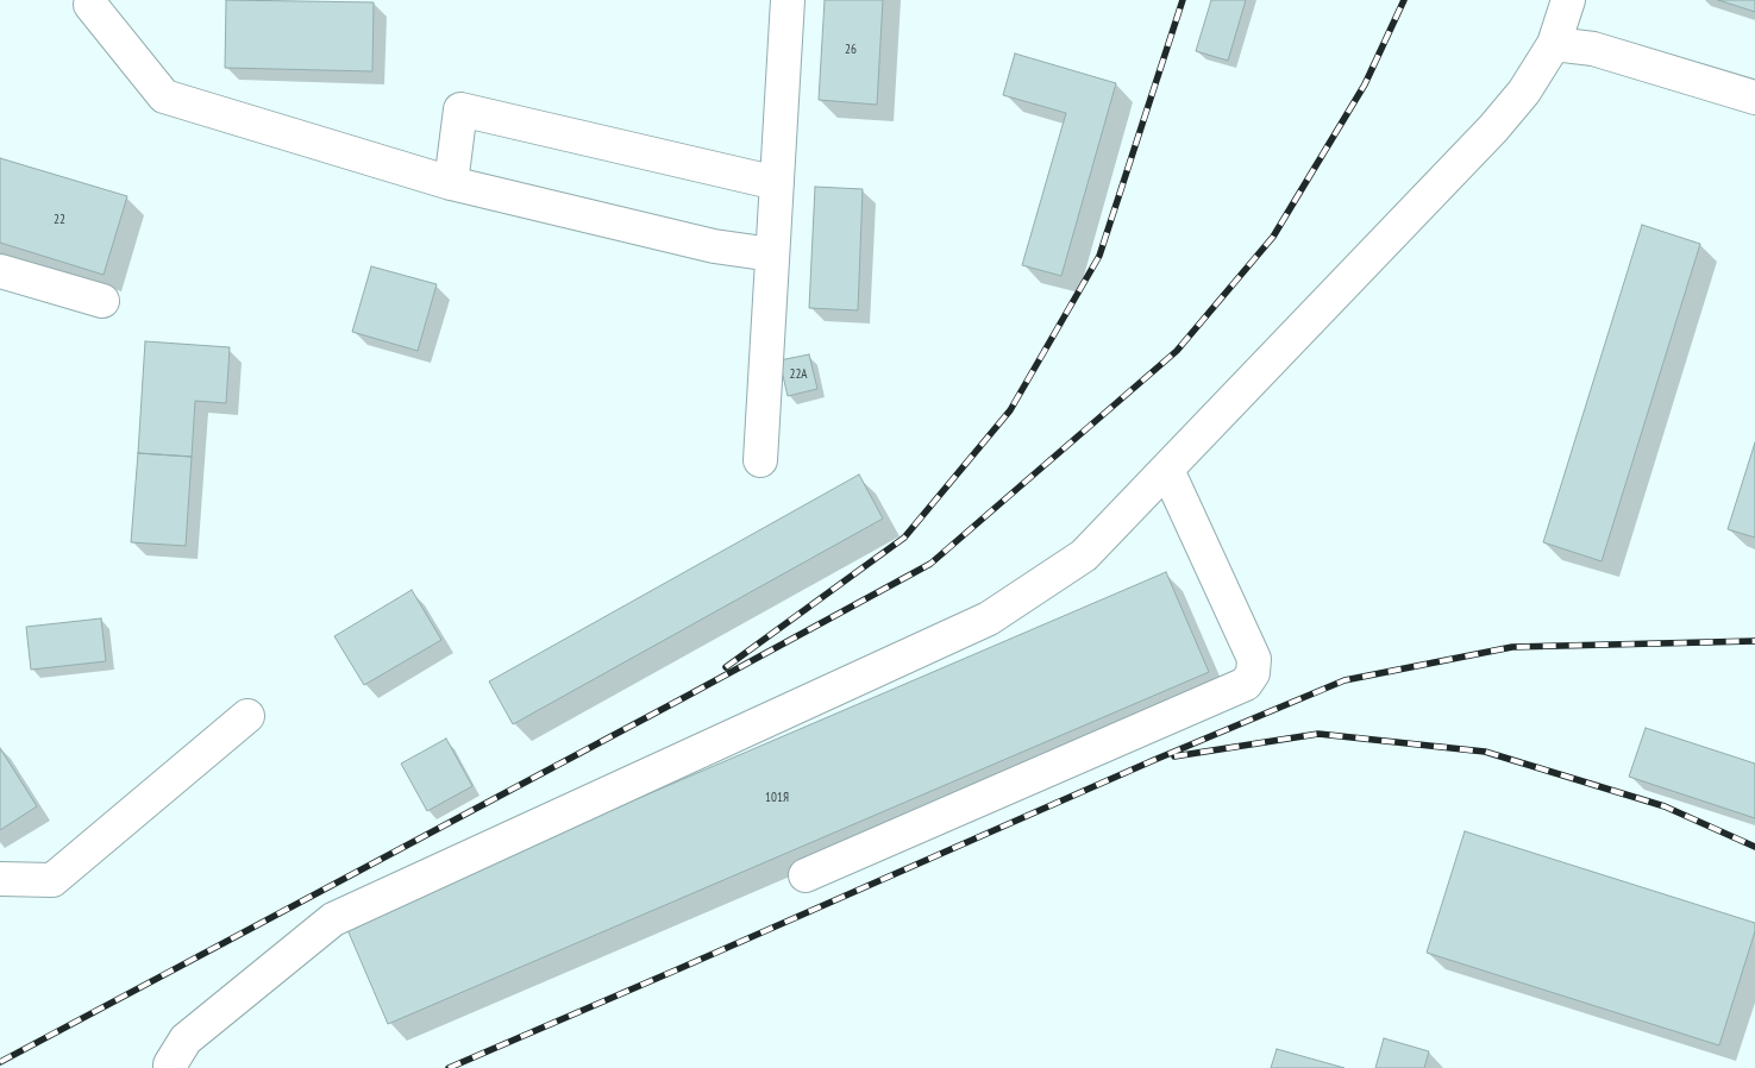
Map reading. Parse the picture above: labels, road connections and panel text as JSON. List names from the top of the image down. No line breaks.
{"house_numbers":["26","22","22А","101Я"]}
